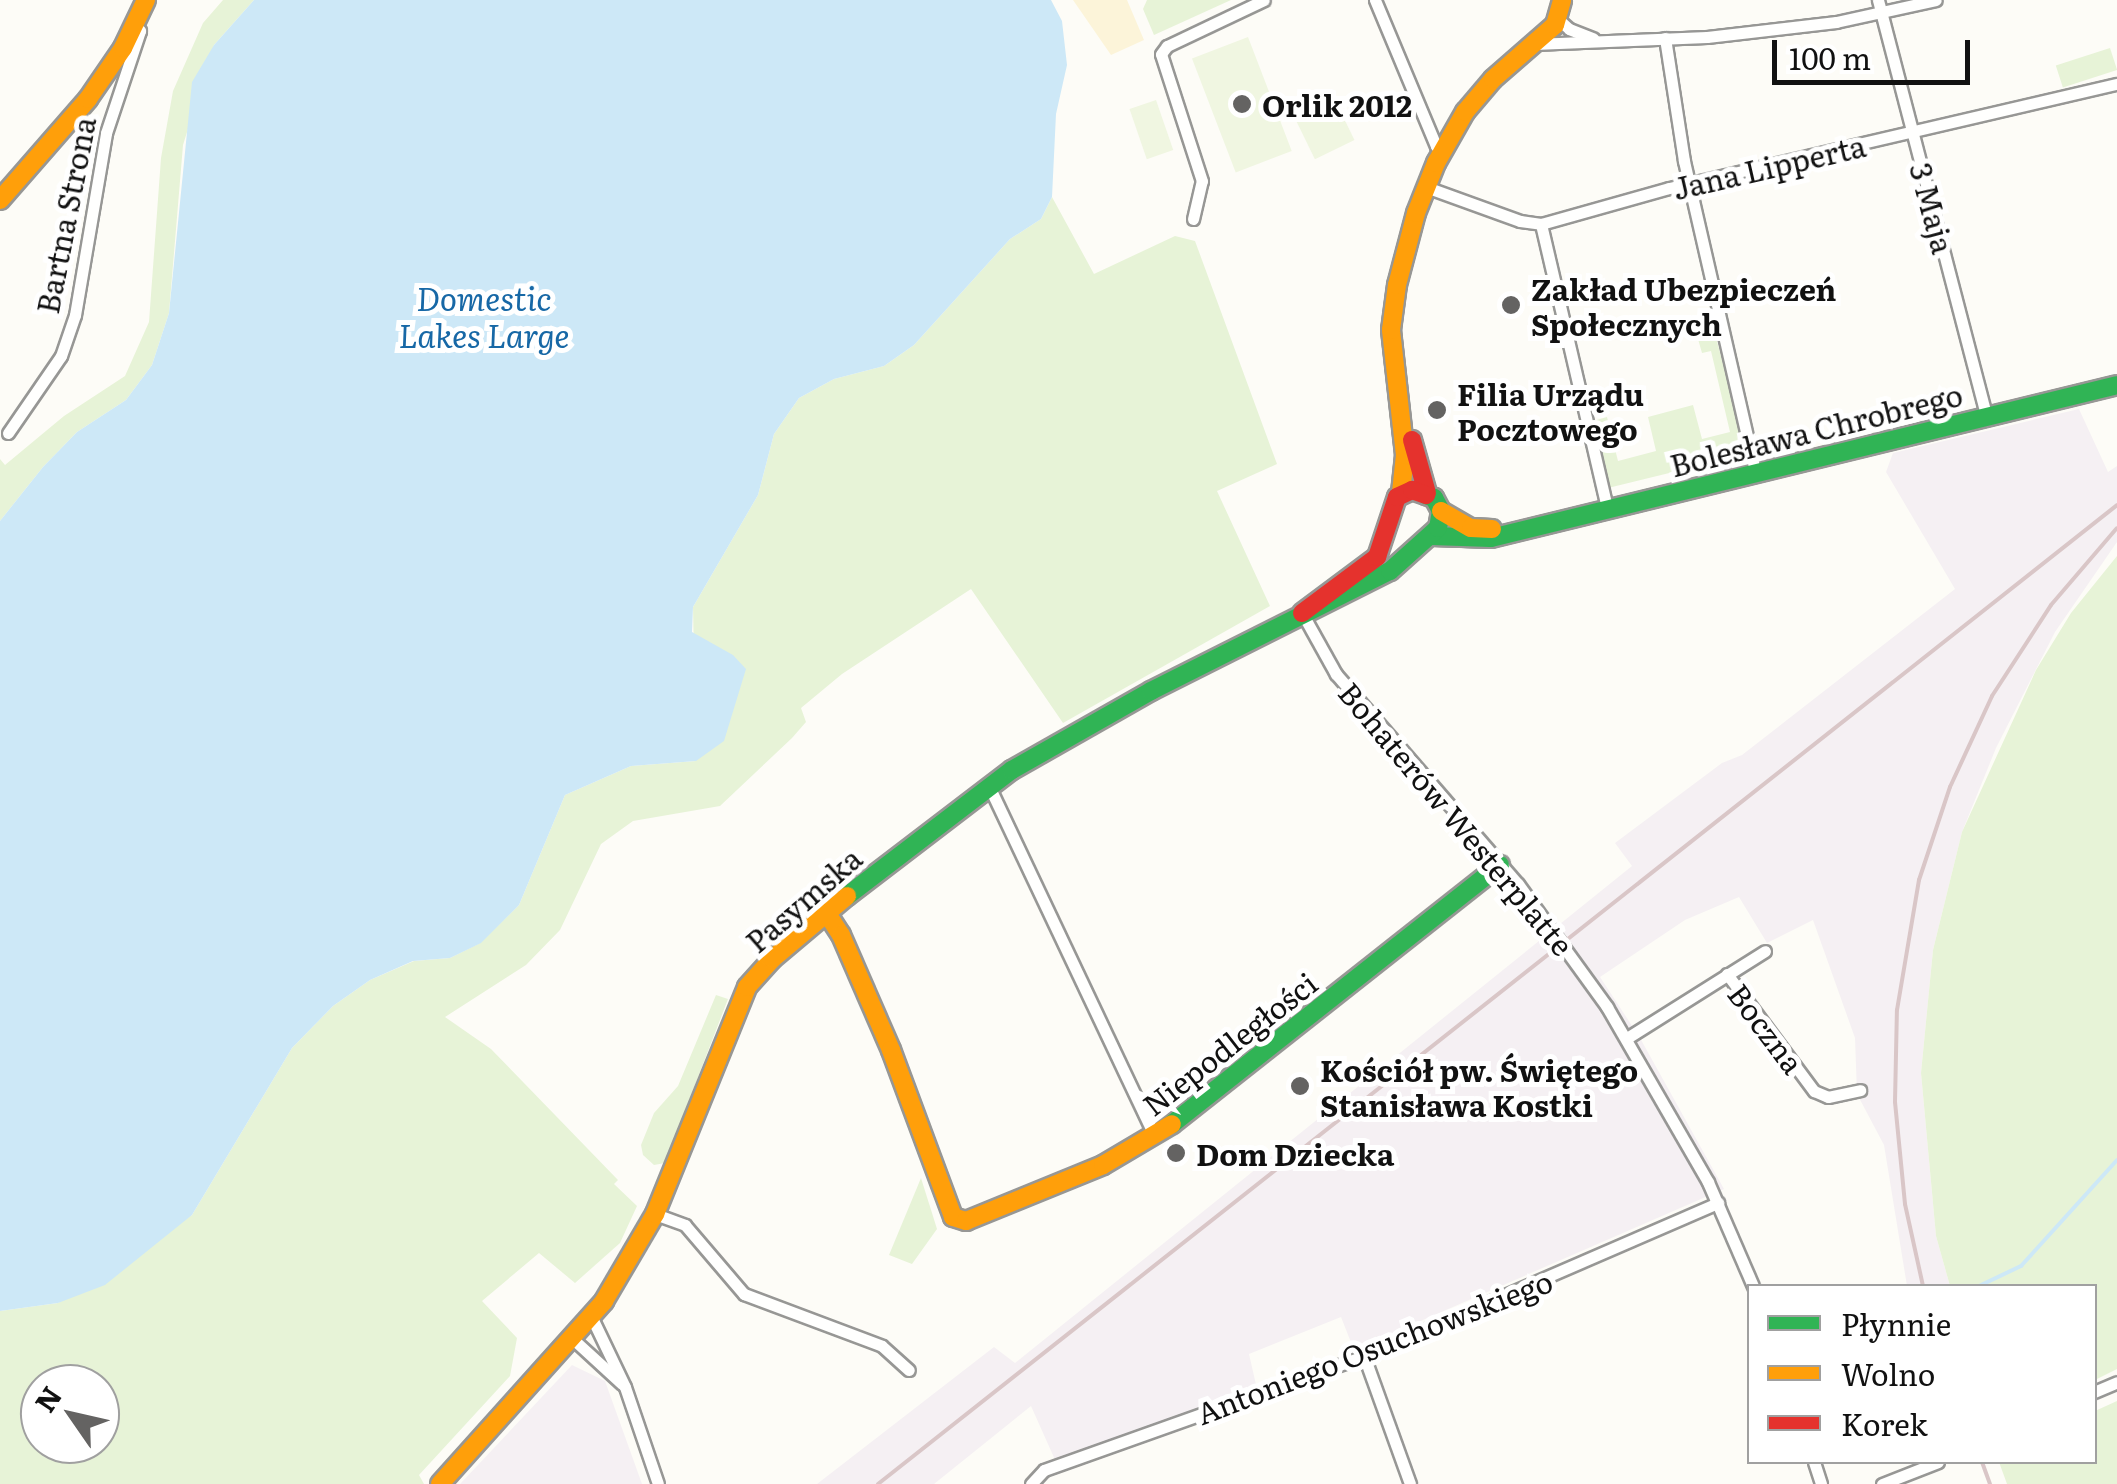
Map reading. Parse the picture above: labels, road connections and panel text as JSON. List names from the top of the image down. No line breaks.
{"streets":{"main road":["Bartna Strona","Bolesława Chrobrego","Pasymska","Niepodległości"],"street":["Jana Lipperta","3 Maja","Bohaterów Westerplatte","Boczna","Antoniego Osuchowskiego"]},"crossings":[["Jana Lipperta","3 Maja"],["3 Maja","Bolesława Chrobrego"],["Bolesława Chrobrego","Pasymska"],["Bohaterów Westerplatte","Pasymska"],["Bohaterów Westerplatte","Boczna"],["Bohaterów Westerplatte","Niepodległości"],["Bohaterów Westerplatte","Antoniego Osuchowskiego"],["Pasymska","Niepodległości"]],"water":["Domestic Lakes Large"],"places":["Orlik 2012","Zakład Ubezpieczeń Społecznych","Filia Urządu Pocztowego","Kościół pw. Świętego Stanisława Kostki","Dom Dziecka"],"legend":["Płynnie","Wolno","Korek"],"scale_bar":"100 m","north":"top left"}
